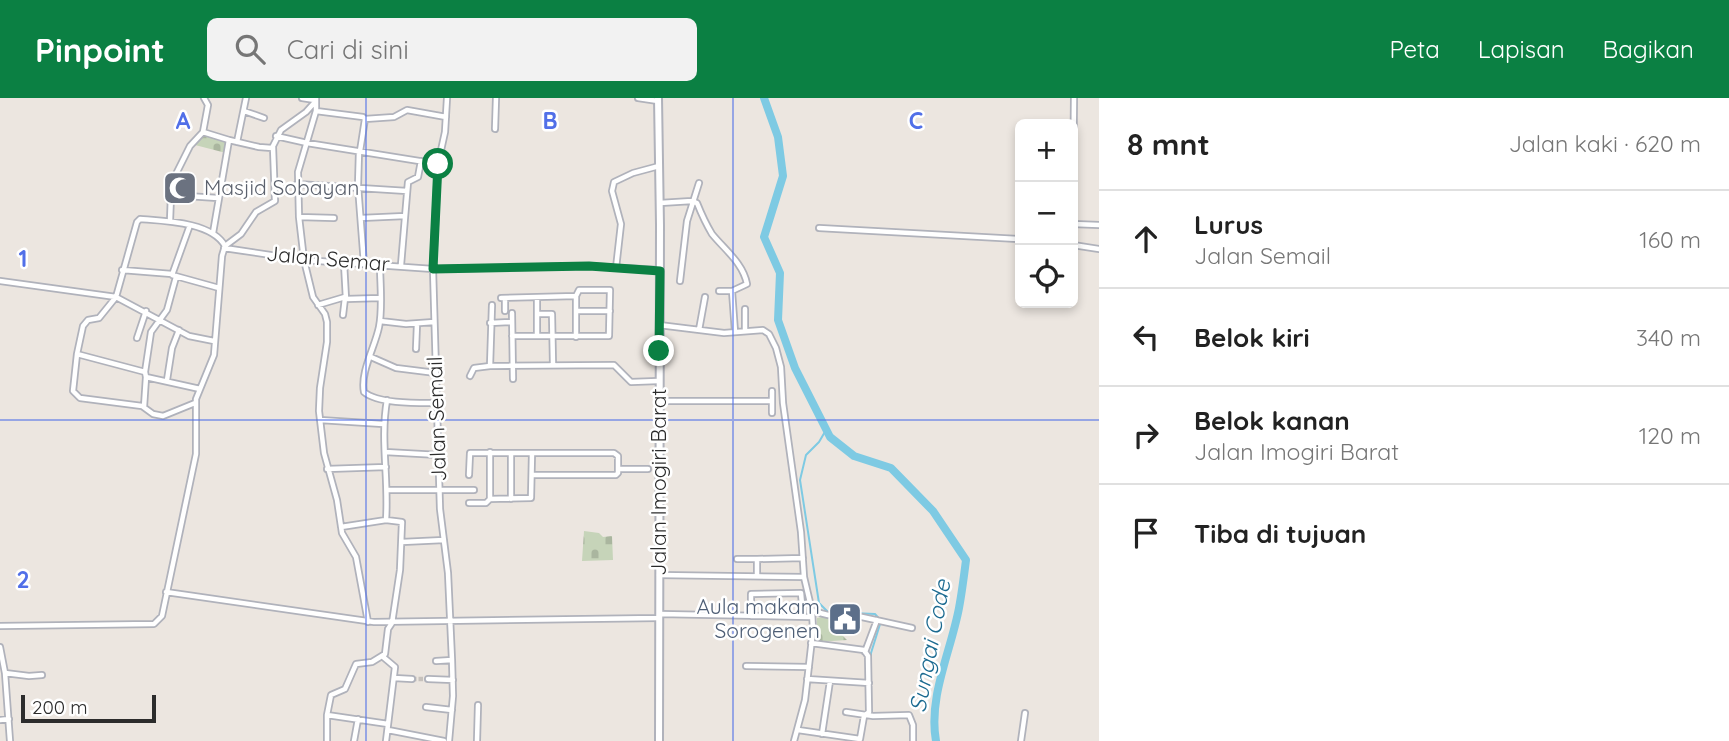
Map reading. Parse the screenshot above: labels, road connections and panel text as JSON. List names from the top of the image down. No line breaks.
{"streets":{"main road":["Jalan Imogiri Barat"],"street":["Jalan Semar","Jalan Semail"]},"crossings":[["Jalan Semar","Jalan Semail"],["Jalan Semar","Jalan Imogiri Barat"]],"water":["Sungai Code"],"places":{"mosque":["Masjid Sobayan"],"public building":["Aula makam Sorogenen"]},"scale_bar":"200 m","page":{"header":"Pinpoint","search":"Cari di sini","nav":["Peta","Lapisan","Bagikan"],"heading":["8 mnt","Jalan kaki · 620 m"],"map_buttons":["+","−"],"list":[["Lurus","Jalan Semail","160 m"],["Belok kiri","340 m"],["Belok kanan","Jalan Imogiri Barat","120 m"],"Tiba di tujuan"],"scale":"200 m"},"grid":{"columns":["A","B","C"],"rows":["1","2"]}}
